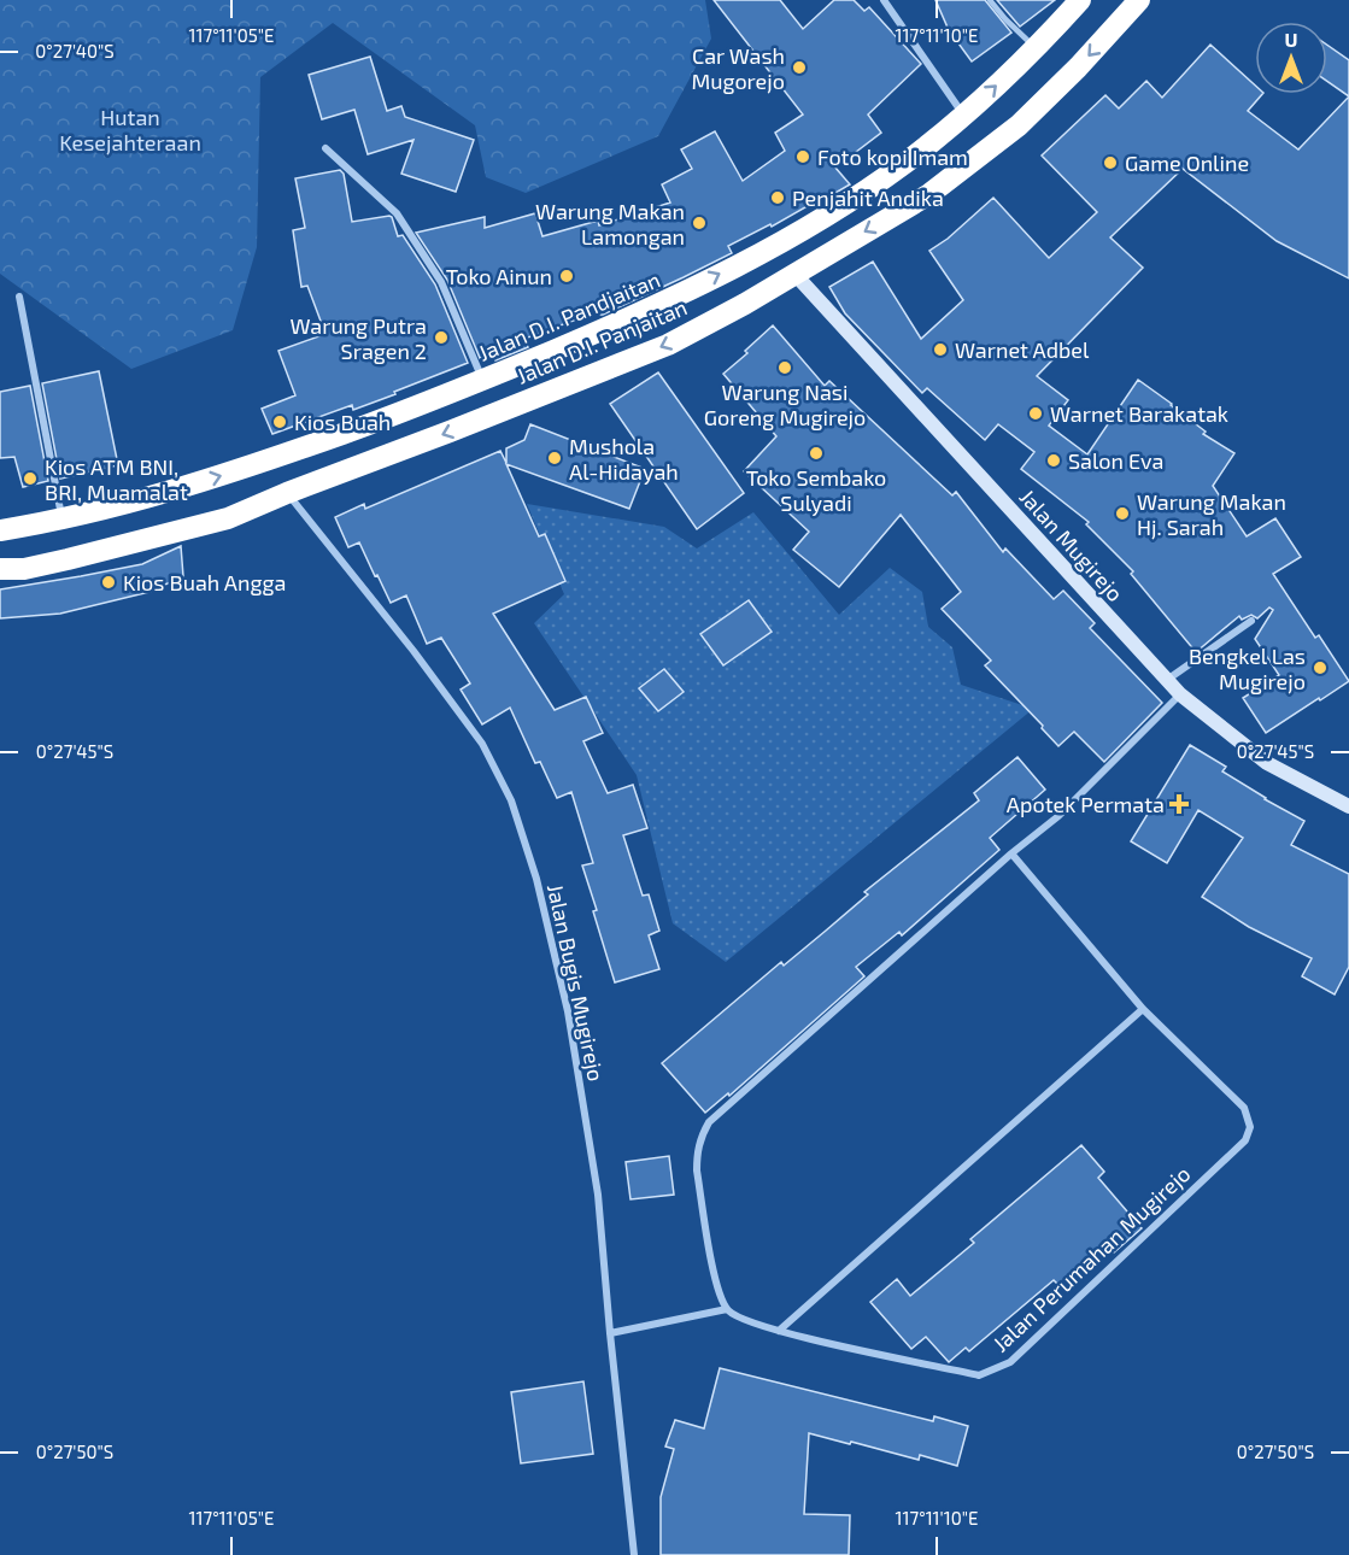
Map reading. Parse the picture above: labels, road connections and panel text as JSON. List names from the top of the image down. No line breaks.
{"streets":{"highway":["Jalan D.I. Pandjaitan","Jalan D.I. Panjaitan"],"street":["Jalan Mugirejo","Jalan Bugis Mugirejo","Jalan Perumahan Mugirejo"]},"crossings":[["Jalan D.I. Panjaitan","Jalan Mugirejo"],["Jalan D.I. Panjaitan","Jalan Bugis Mugirejo"]],"one_way":["Jalan D.I. Pandjaitan","Jalan D.I. Panjaitan"],"parks":["Hutan Kesejahteraan"],"places":{"other":["Car Wash Mugorejo","Foto kopi Imam","Game Online","Penjahit Andika","Warung Makan Lamongan","Toko Ainun","Warung Putra Sragen 2","Warnet Adbel","Warung Nasi Goreng Mugirejo","Warnet Barakatak","Kios Buah","Toko Sembako Sulyadi","Mushola Al-Hidayah","Salon Eva","Kios ATM BNI, BRI, Muamalat","Warung Makan Hj. Sarah","Kios Buah Angga","Bengkel Las Mugirejo"],"health":["Apotek Permata"]},"north":"top","coordinates":["117°11'05\"E","117°11'10\"E","0°27'40\"S","0°27'45\"S","0°27'50\"S"]}
